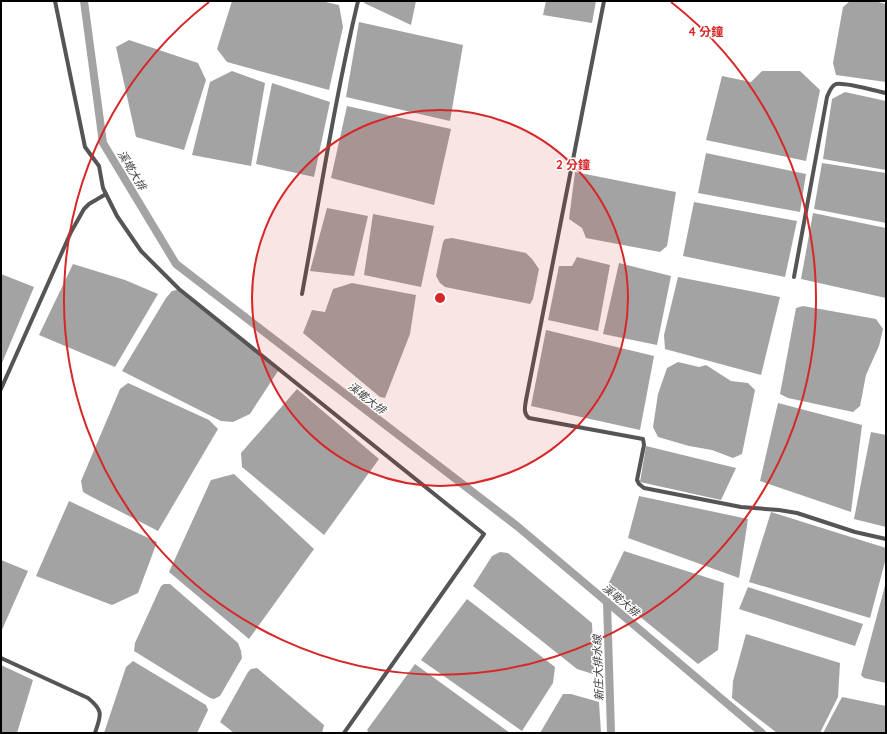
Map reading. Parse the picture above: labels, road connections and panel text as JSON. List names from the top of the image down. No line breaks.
{"water":["溪墘大排","新庄大排水線"],"rings":["4 分鐘","2 分鐘"]}
